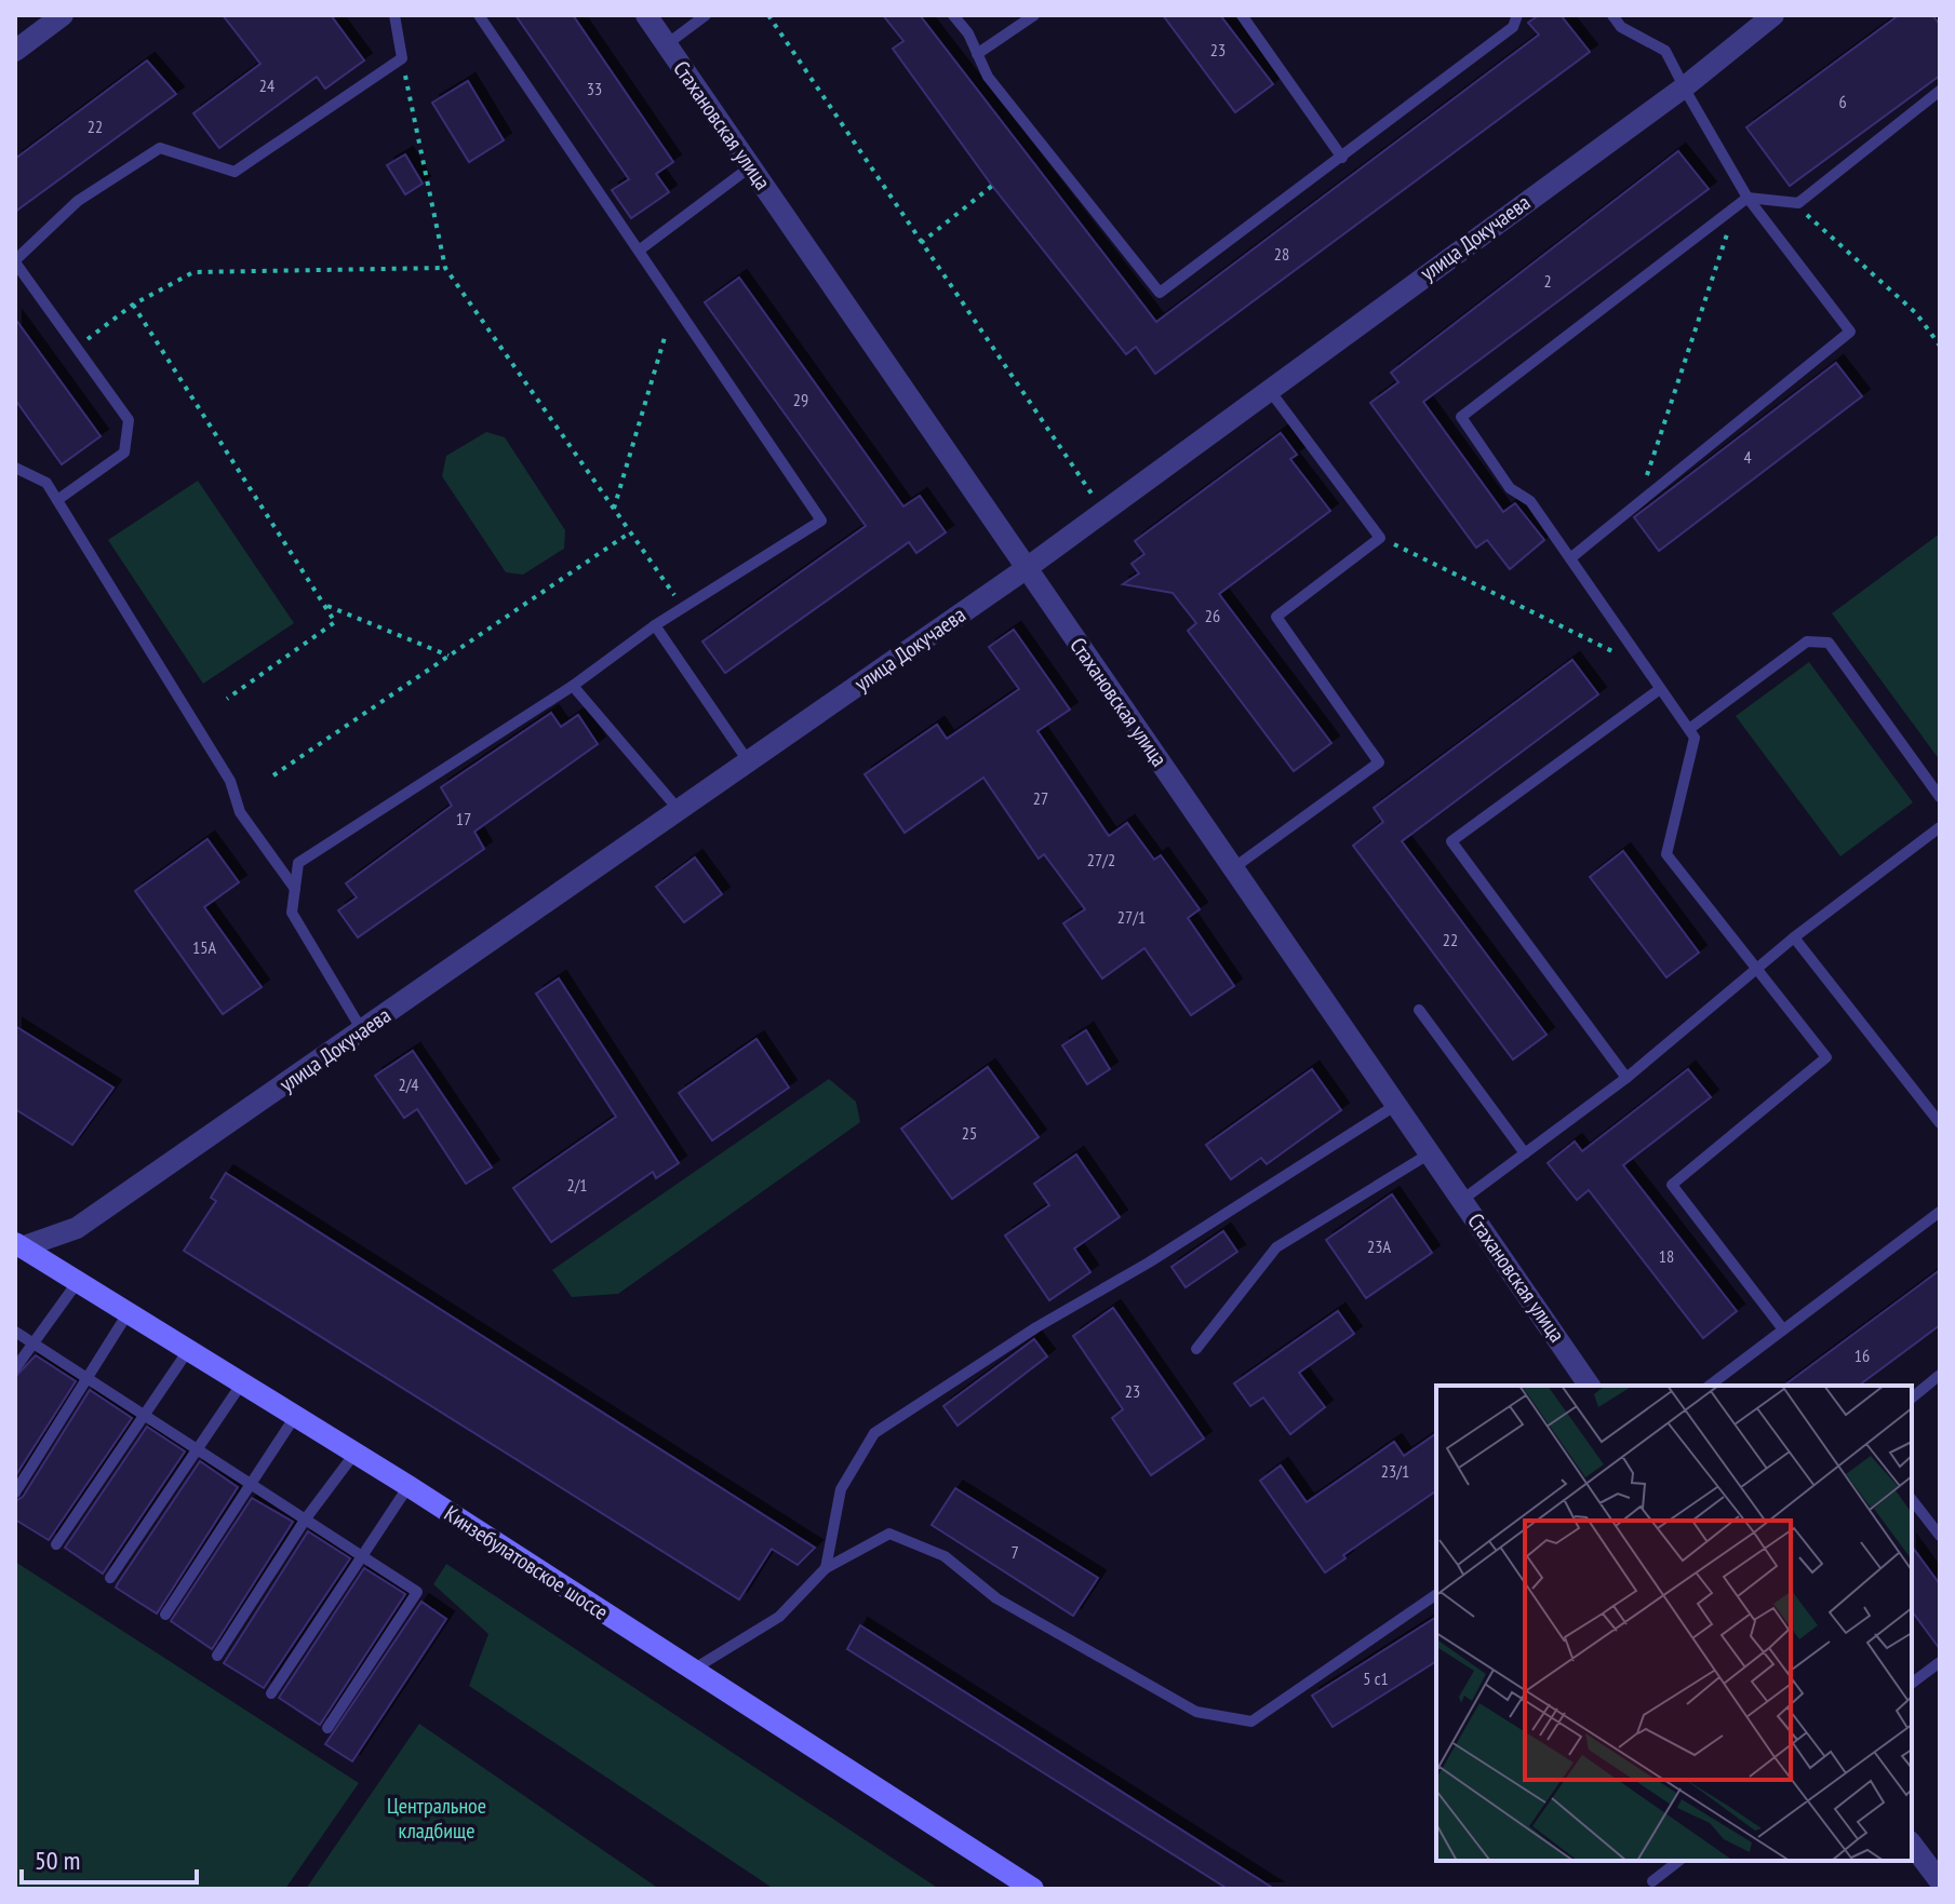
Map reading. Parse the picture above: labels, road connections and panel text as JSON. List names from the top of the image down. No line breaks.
{"streets":{"main road":["Кинзебулатовское шоссе"],"street":["Стахановская улица","улица Докучаева"]},"crossings":[["Стахановская улица","улица Докучаева"],["улица Докучаева","Кинзебулатовское шоссе"]],"parks":["Центральное кладбище"],"house_numbers":["23","24","33","6","22","28","2","29","4","26","27","17","27/2","27/1","22","15А","2/4","25","2/1","23А","18","16","23","23/1","7","5 с1"],"scale_bar":"50 m"}
